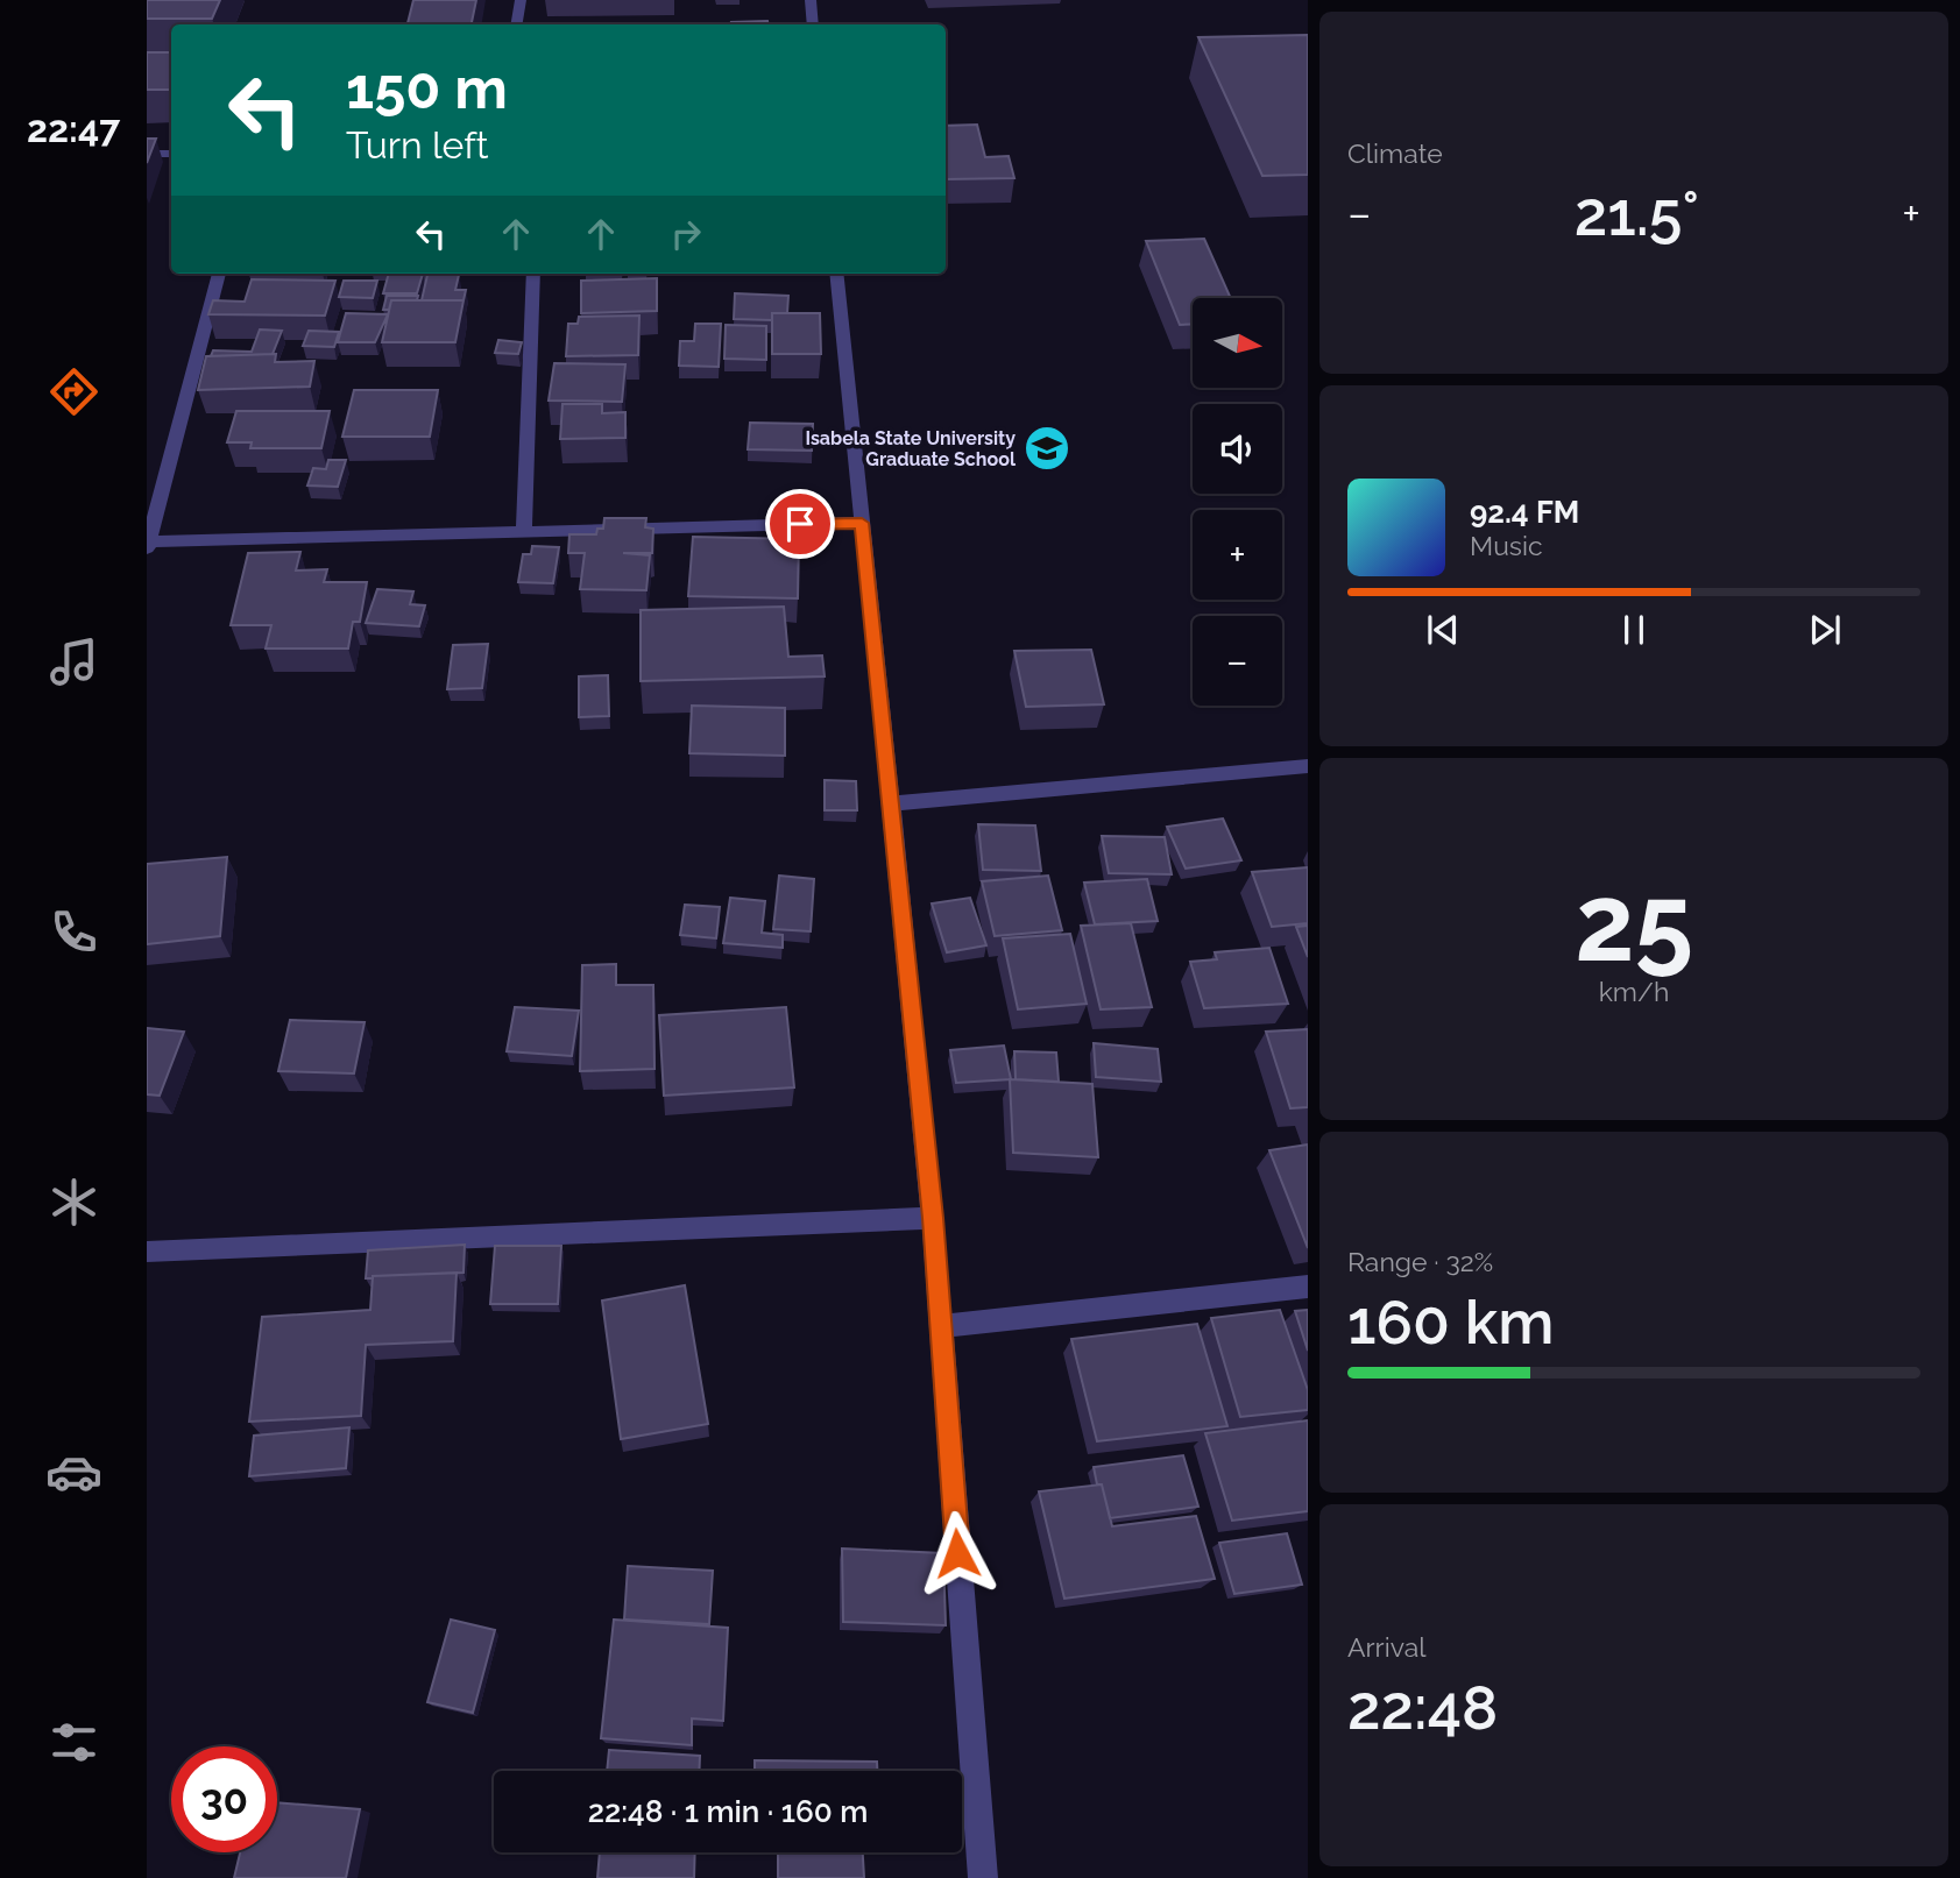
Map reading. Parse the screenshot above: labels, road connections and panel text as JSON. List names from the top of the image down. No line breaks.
{"places":{"school or university":["Isabela State University Graduate School"]},"north":"right","page":{"tabs":"22:47","tile":["Climate",["25","km/h"],["Range · 32%","160 km"],["Arrival","22:48"]],"turn":["150 m","Turn left"],"heat":["−","21.5°","+"],"map_buttons":["+","−"],"song":["92.4 FM","Music"],"limit":"30","trip":"22:48 · 1 min · 160 m"}}
